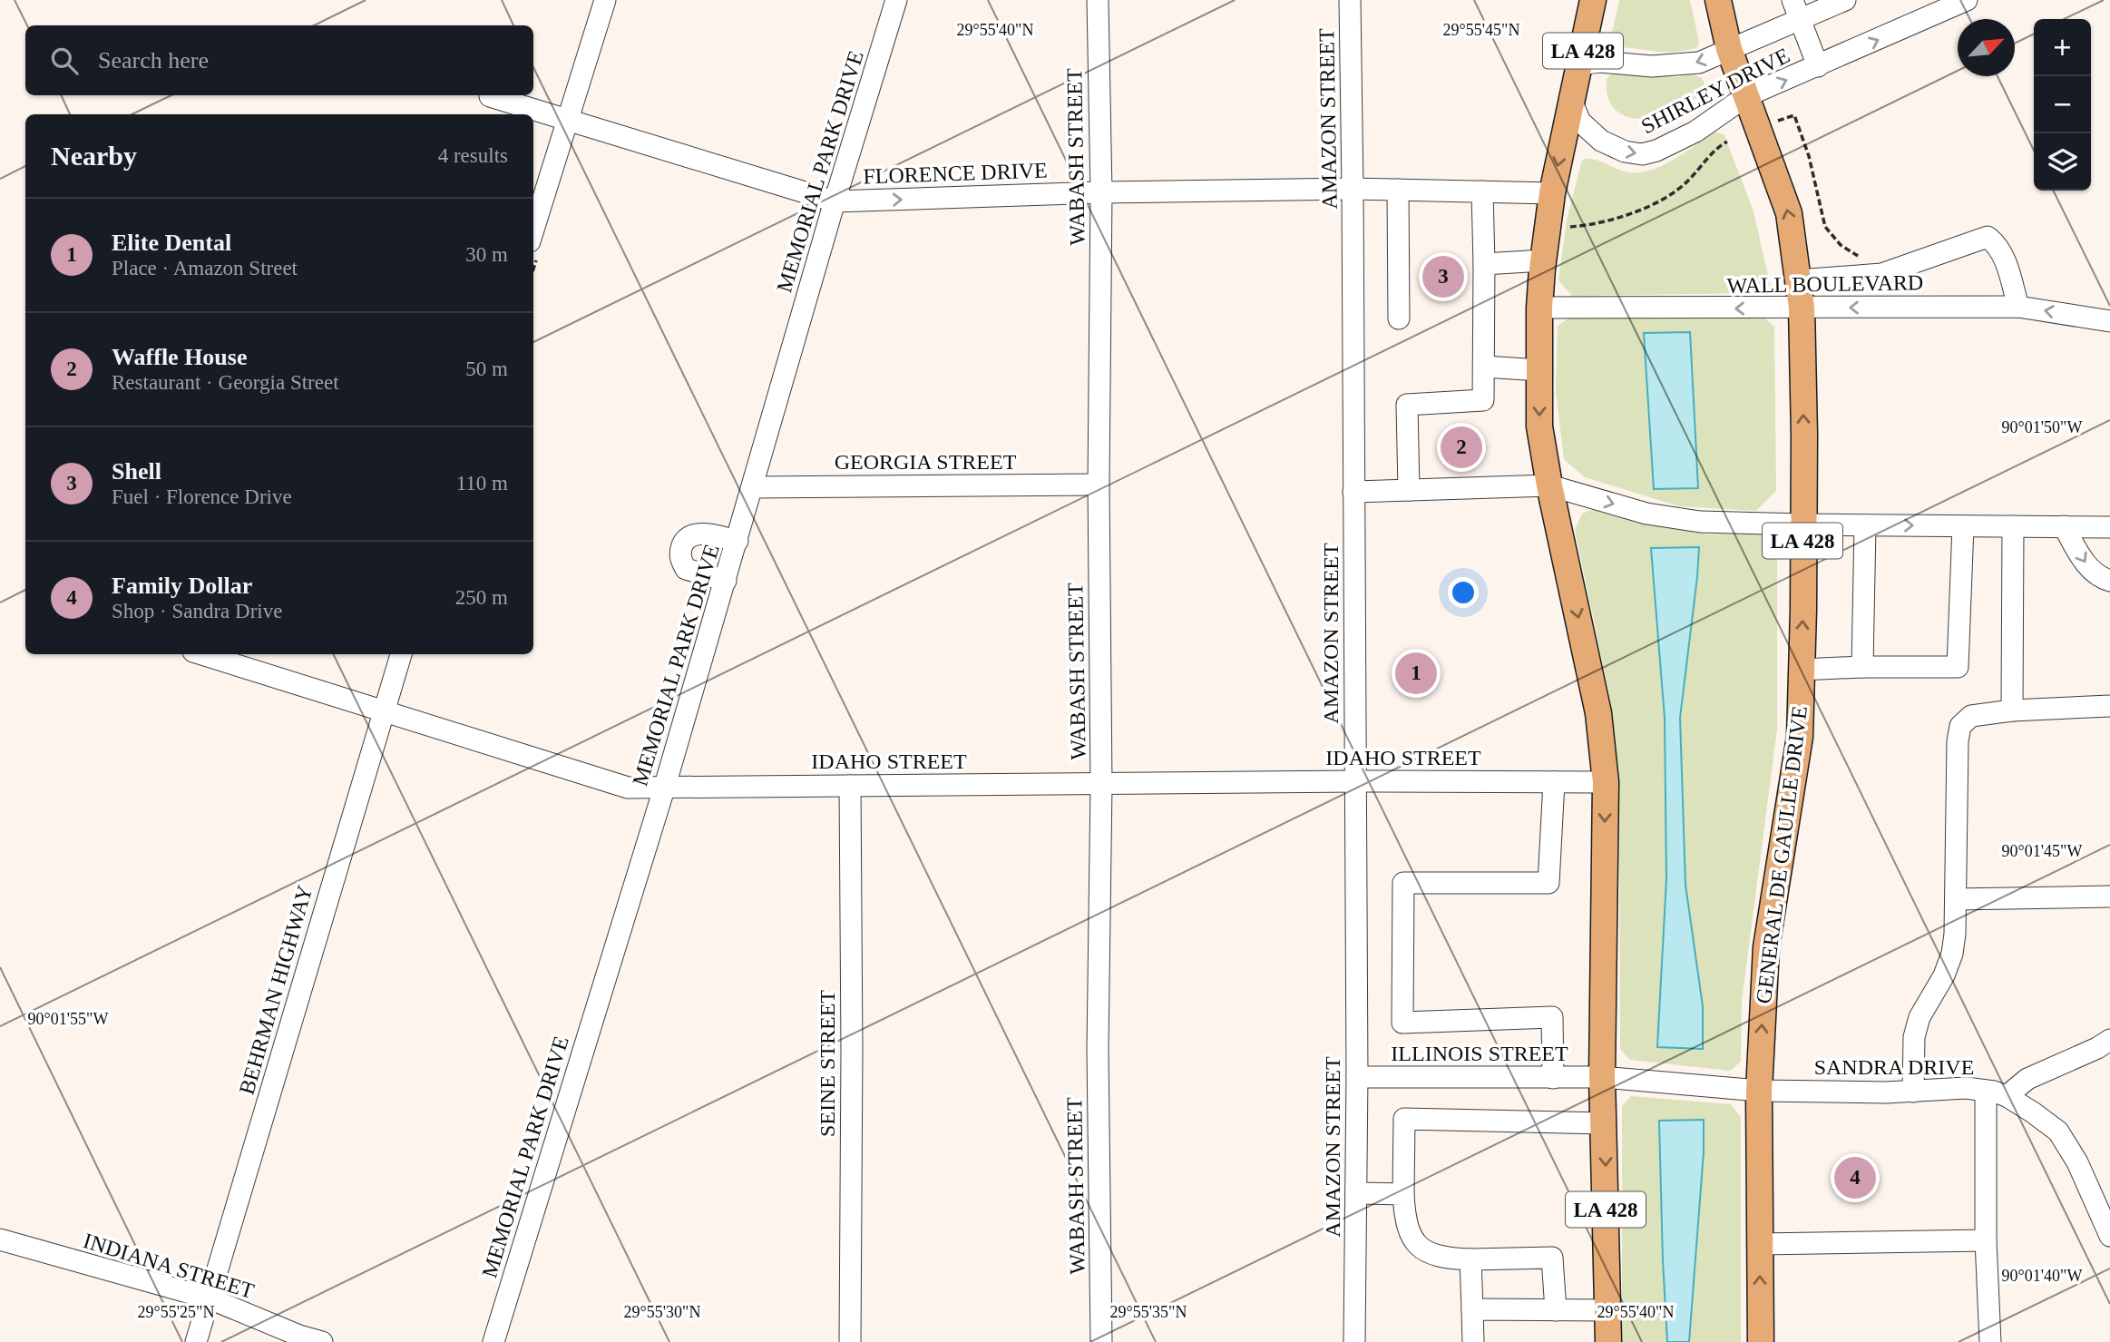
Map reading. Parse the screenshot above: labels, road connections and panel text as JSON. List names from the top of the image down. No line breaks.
{"streets":{"main road":["LA 428","GENERAL DE GAULLE DRIVE"],"street":["SHIRLEY DRIVE","AMAZON STREET","WABASH STREET","MEMORIAL PARK DRIVE","FLORENCE DRIVE","WALL BOULEVARD","GEORGIA STREET","IDAHO STREET","BEHRMAN HIGHWAY","ILLINOIS STREET","SEINE STREET","SANDRA DRIVE","INDIANA STREET"]},"crossings":[["LA 428","SHIRLEY DRIVE"],["LA 428","FLORENCE DRIVE"],["LA 428","WALL BOULEVARD"],["LA 428","IDAHO STREET"],["LA 428","ILLINOIS STREET"],["LA 428","SANDRA DRIVE"],["SHIRLEY DRIVE","GENERAL DE GAULLE DRIVE"],["AMAZON STREET","FLORENCE DRIVE"],["AMAZON STREET","IDAHO STREET"],["AMAZON STREET","ILLINOIS STREET"],["WABASH STREET","FLORENCE DRIVE"],["WABASH STREET","GEORGIA STREET"],["WABASH STREET","IDAHO STREET"],["MEMORIAL PARK DRIVE","FLORENCE DRIVE"],["MEMORIAL PARK DRIVE","GEORGIA STREET"],["MEMORIAL PARK DRIVE","IDAHO STREET"],["WALL BOULEVARD","GENERAL DE GAULLE DRIVE"],["IDAHO STREET","BEHRMAN HIGHWAY"],["IDAHO STREET","SEINE STREET"],["GENERAL DE GAULLE DRIVE","SANDRA DRIVE"],["BEHRMAN HIGHWAY","INDIANA STREET"],["ILLINOIS STREET","SANDRA DRIVE"]],"one_way":["WALL BOULEVARD"],"north":"top right","page":{"map_buttons":["+","−"],"search":"Search here","heading":["Nearby","4 results"],"list":[{"mark":"1","name":"Elite Dental","note":"Place · Amazon Street","value":"30 m"},{"mark":"2","name":"Waffle House","note":"Restaurant · Georgia Street","value":"50 m"},{"mark":"3","name":"Shell","note":"Fuel · Florence Drive","value":"110 m"},{"mark":"4","name":"Family Dollar","note":"Shop · Sandra Drive","value":"250 m"}],"pins":["3","2","1","4"]},"coordinates":["29°55'40\"N","29°55'45\"N","90°01'50\"W","90°01'45\"W","90°01'55\"W","90°01'40\"W","29°55'25\"N","29°55'30\"N","29°55'35\"N"]}
